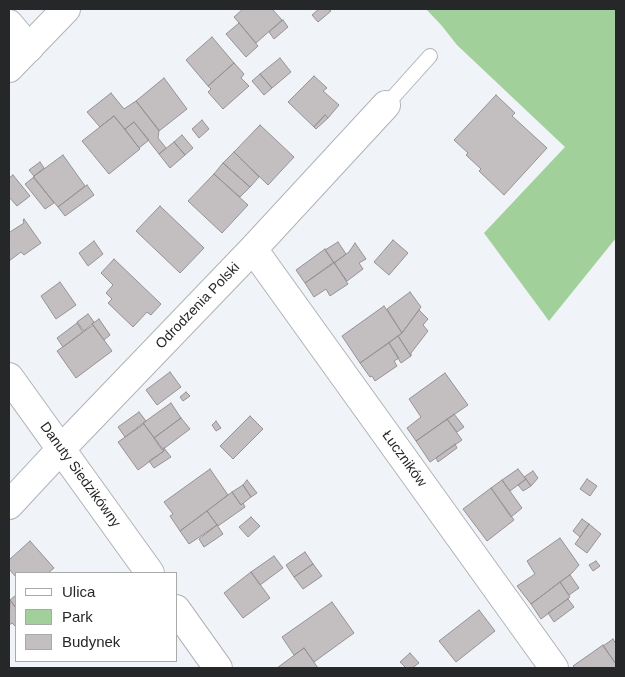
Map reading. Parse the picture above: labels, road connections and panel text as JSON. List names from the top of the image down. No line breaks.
{"streets":{"street":["Odrodzenia Polski","Łuczników","Danuty Siedzikówny"]},"crossings":[["Odrodzenia Polski","Łuczników"],["Odrodzenia Polski","Danuty Siedzikówny"]],"legend":["Ulica","Park","Budynek"]}
